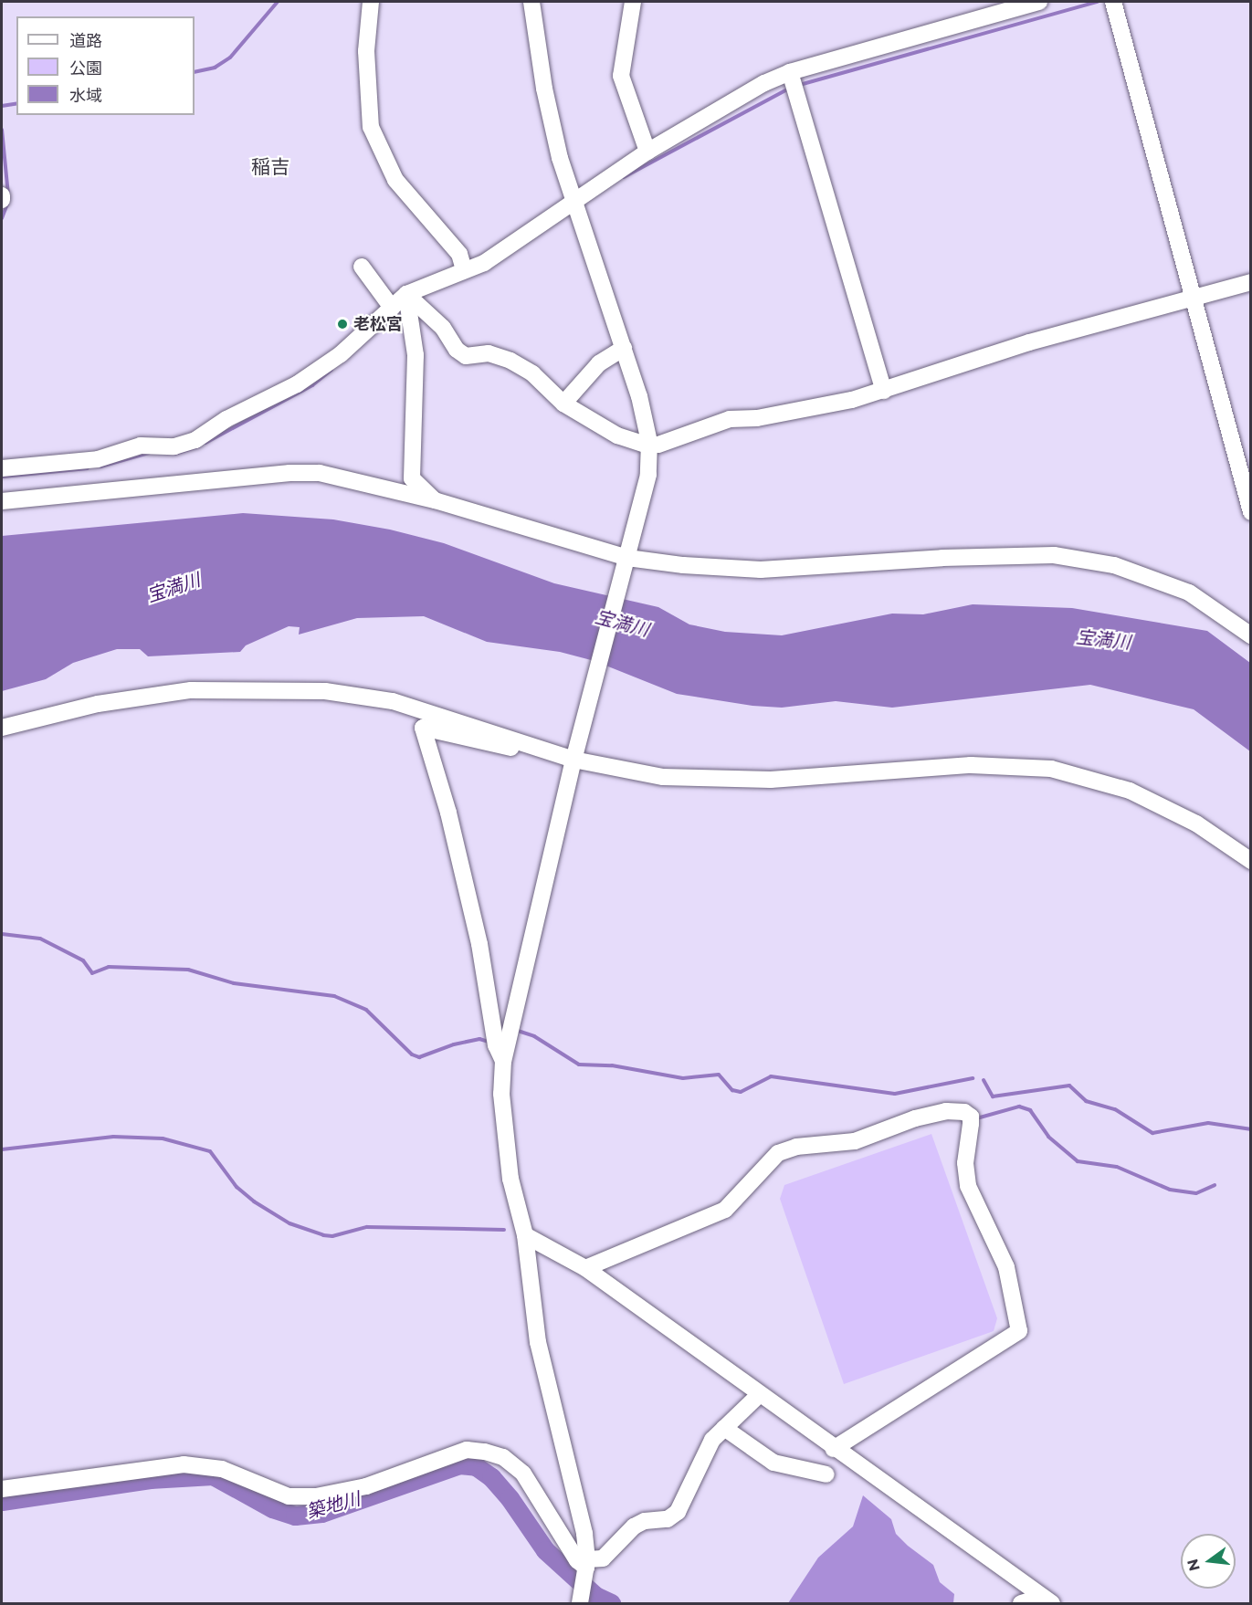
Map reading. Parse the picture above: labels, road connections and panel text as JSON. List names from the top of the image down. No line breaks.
{"districts":["稲吉"],"water":["宝満川","築地川"],"places":["老松宮"],"legend":["道路","公園","水域"],"north":"left"}
